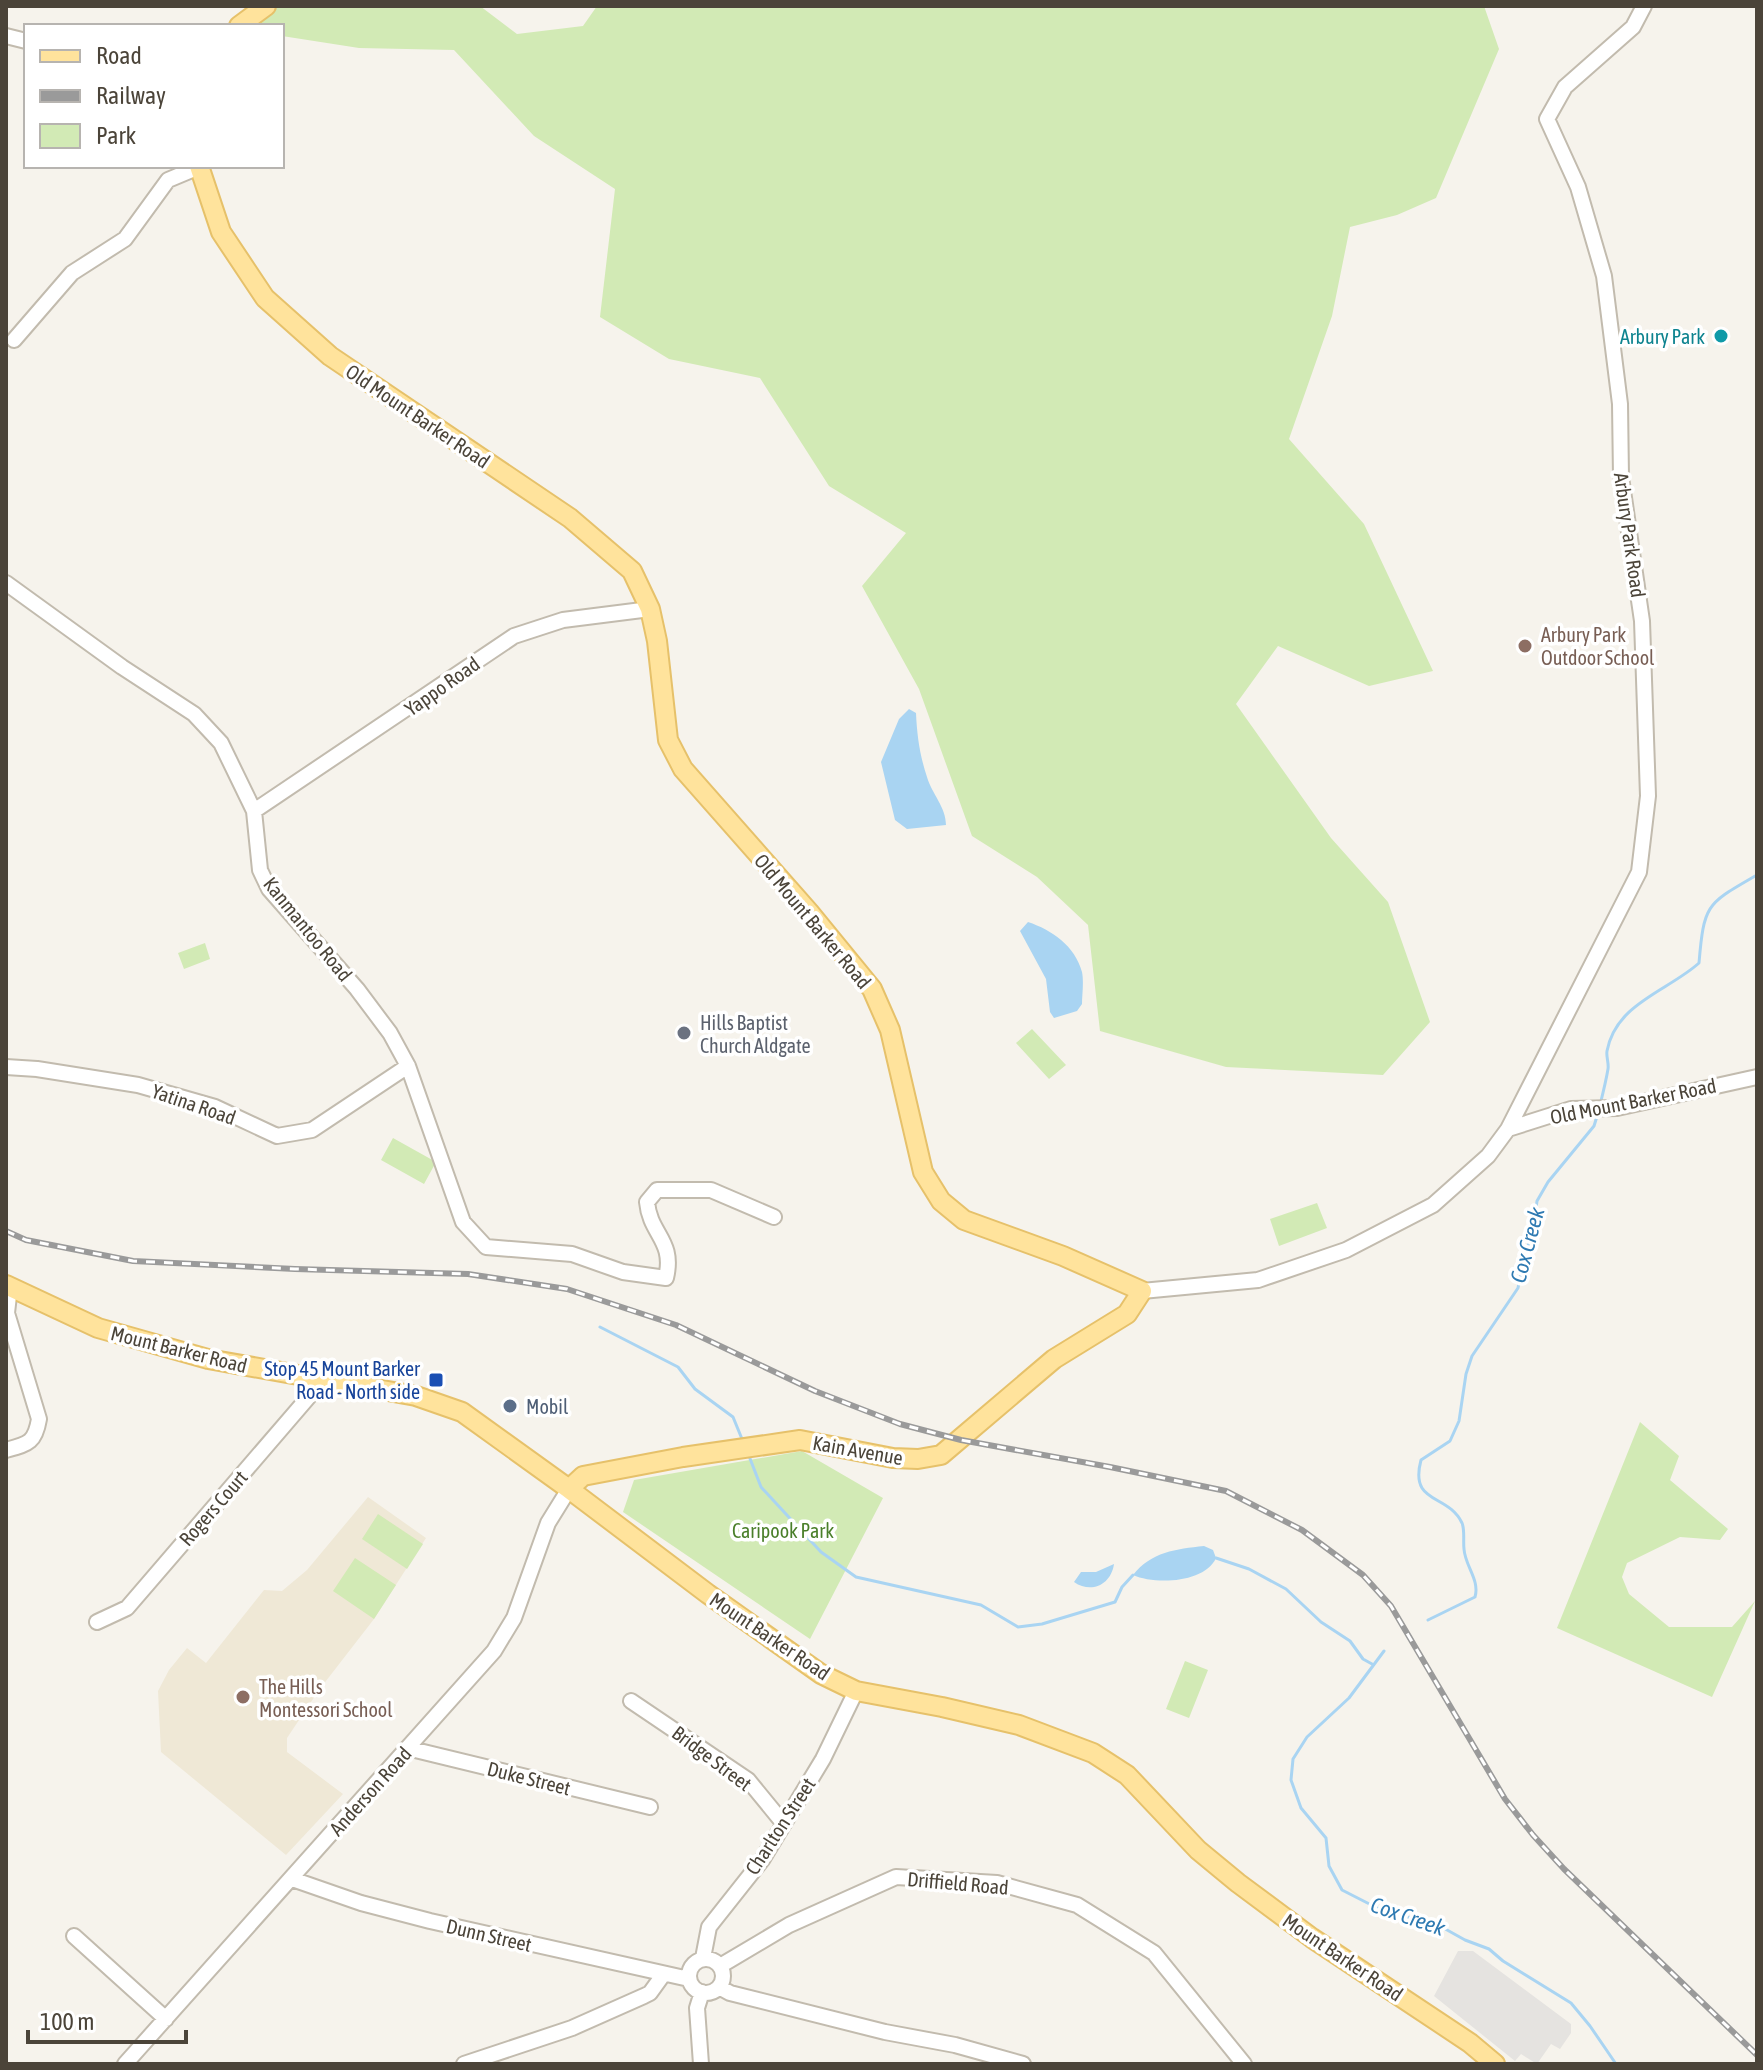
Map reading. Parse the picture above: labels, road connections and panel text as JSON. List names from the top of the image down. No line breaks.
{"streets":{"main road":["Old Mount Barker Road","Mount Barker Road","Kain Avenue"],"street":["Arbury Park Road","Yappo Road","Kanmantoo Road","Yatina Road","Rogers Court","Bridge Street","Duke Street","Anderson Road","Charlton Street","Driffield Road","Dunn Street"]},"crossings":[["Old Mount Barker Road","Arbury Park Road"],["Old Mount Barker Road","Yappo Road"],["Old Mount Barker Road","Kain Avenue"],["Yappo Road","Kanmantoo Road"],["Kanmantoo Road","Yatina Road"],["Mount Barker Road","Kain Avenue"],["Mount Barker Road","Rogers Court"],["Mount Barker Road","Anderson Road"],["Mount Barker Road","Charlton Street"],["Kain Avenue","Anderson Road"],["Bridge Street","Charlton Street"],["Duke Street","Anderson Road"],["Anderson Road","Dunn Street"],["Charlton Street","Driffield Road"],["Charlton Street","Dunn Street"],["Driffield Road","Dunn Street"]],"water":["Cox Creek"],"parks":["Caripook Park"],"places":{"other":["Arbury Park","Arbury Park Outdoor School","Hills Baptist Church Aldgate","Mobil","The Hills Montessori School"],"transit":["Stop 45 Mount Barker Road - North side"]},"legend":["Road","Railway","Park"],"scale_bar":"100 m"}
